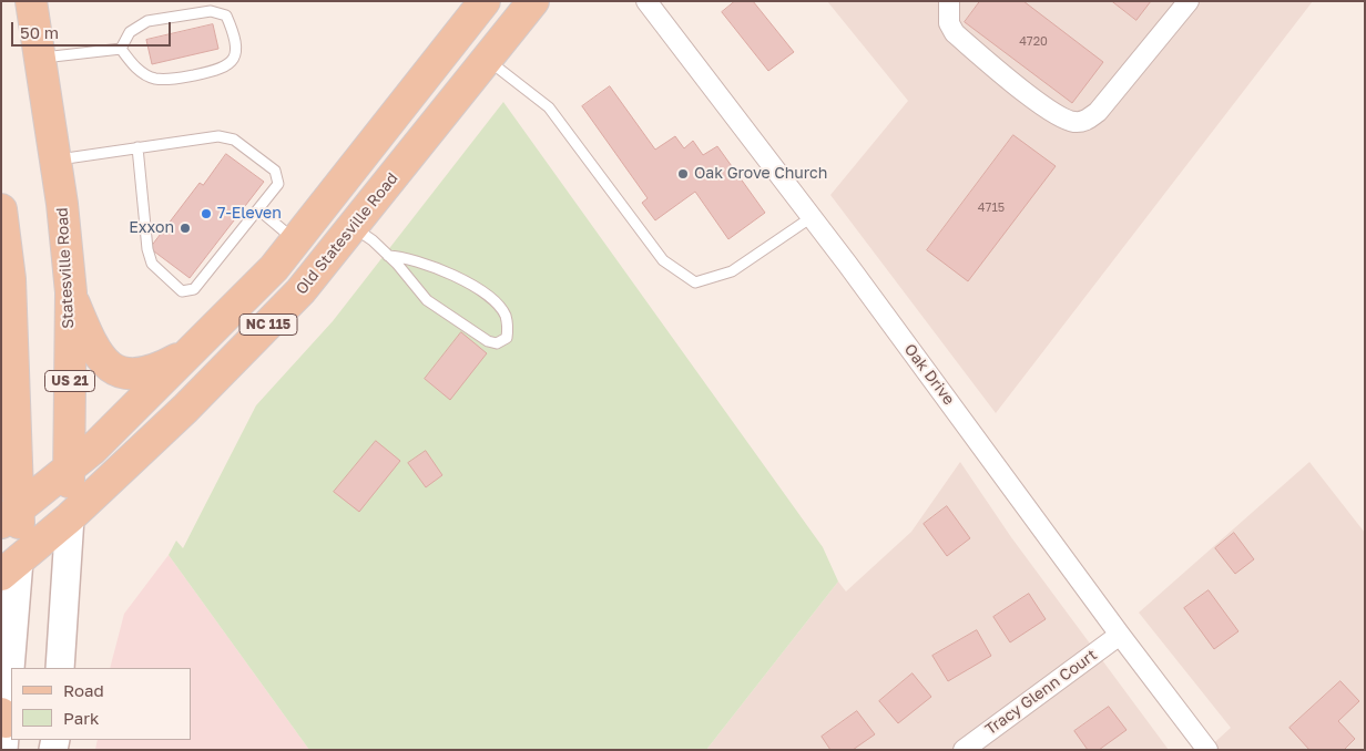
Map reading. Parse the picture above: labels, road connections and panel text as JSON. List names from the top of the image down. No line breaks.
{"streets":{"main road":["Old Statesville Road","Statesville Road","NC 115","US 21"],"street":["Oak Drive","Tracy Glenn Court"]},"crossings":[["Old Statesville Road","Statesville Road"],["Statesville Road","NC 115"],["Oak Drive","Tracy Glenn Court"]],"places":["Oak Grove Church","7-Eleven","Exxon"],"house_numbers":["4720","4715"],"legend":["Road","Park"],"scale_bar":"50 m"}
